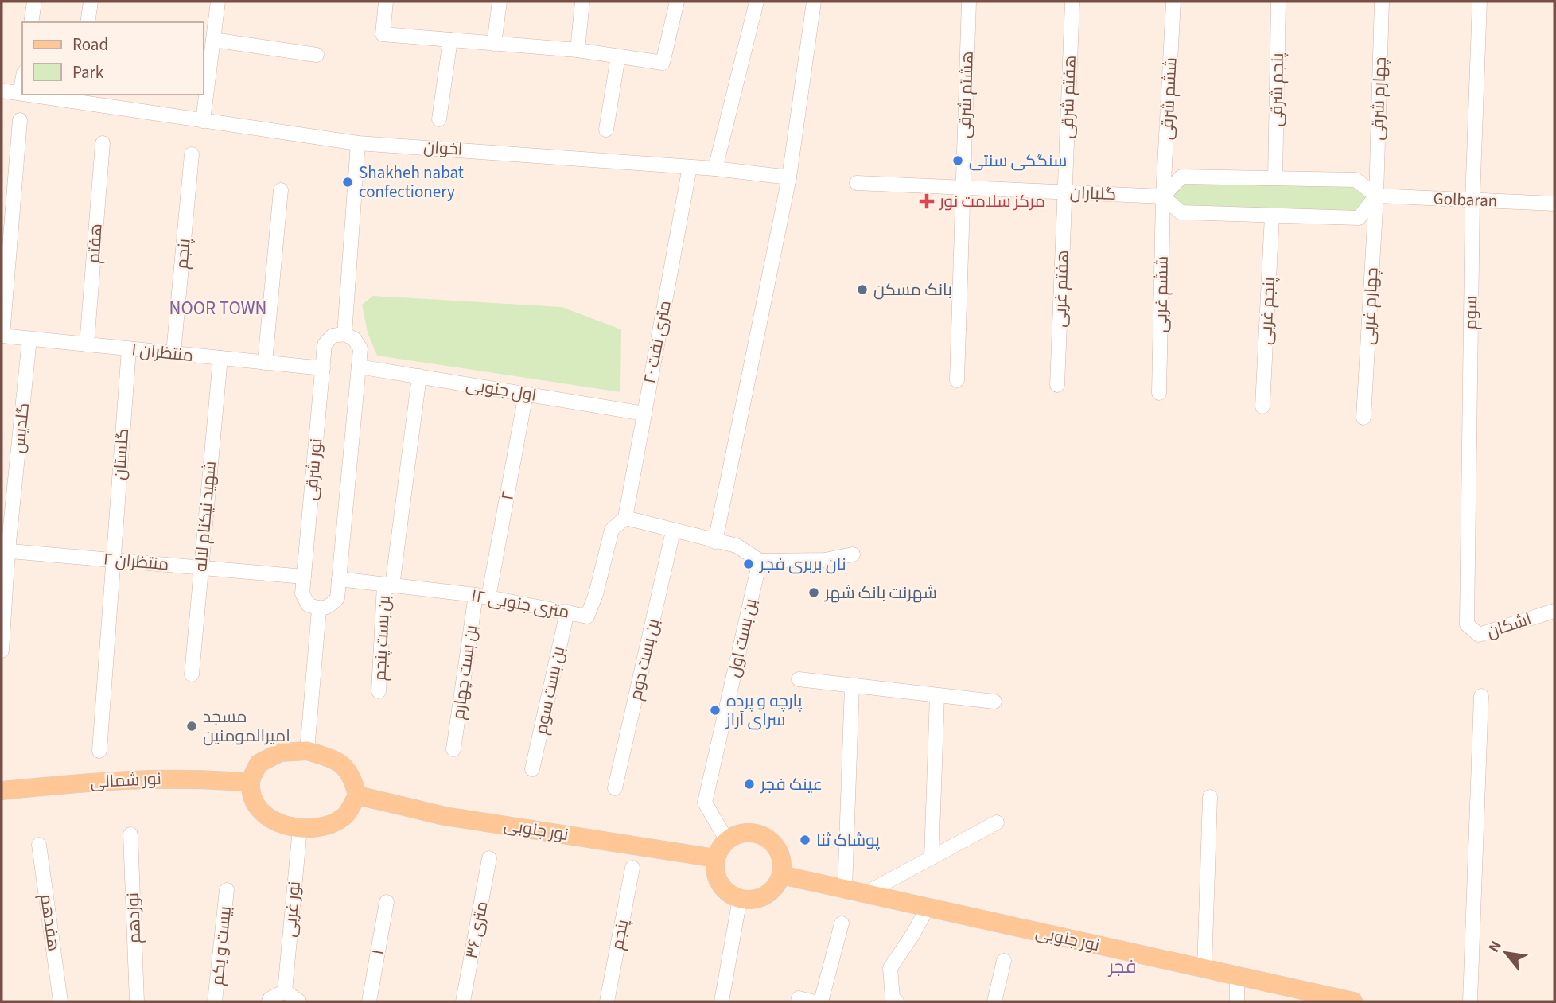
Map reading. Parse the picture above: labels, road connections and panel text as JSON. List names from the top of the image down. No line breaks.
{"streets":{"main road":["نور شمالی","نور جنوبی"],"street":["پنجم شرقی","هشتم شرقی","هفتم شرقی","ششم شرقی","چهارم شرقی","اخوان","گلباران","Golbaran","هفتم","پنجم","هفتم غربی","ششم غربی","چهارم غربی","پنجم غربی","سوم","۲۰ متری نفت","منتظران ۱","اول جنوبی","گلدیس","گلستان","نور شرقی","۲","شهید نیکنام لاله","منتظران ۲","۱۲ متری جنوبی","اشکان","بن بست پنجم","بن بست اول","بن بست دوم","بن بست چهارم","بن بست سوم","نور غربی","نوزدهم","هفدهم","۳۶ متری","بیست و یکم","۱"]},"crossings":[["هشتم شرقی","گلباران"],["هفتم شرقی","گلباران"],["هفتم شرقی","هفتم غربی"],["ششم شرقی","گلباران"],["ششم شرقی","ششم غربی"],["چهارم شرقی","Golbaran"],["چهارم شرقی","چهارم غربی"],["اخوان","۲۰ متری نفت"],["گلباران","هفتم غربی"],["گلباران","ششم غربی"],["Golbaran","چهارم غربی"],["Golbaran","سوم"],["هفتم","منتظران ۱"],["پنجم","منتظران ۱"],["سوم","اشکان"],["۲۰ متری نفت","اول جنوبی"],["۲۰ متری نفت","۱۲ متری جنوبی"],["منتظران ۱","گلدیس"],["منتظران ۱","گلستان"],["منتظران ۱","نور شرقی"],["منتظران ۱","شهید نیکنام لاله"],["اول جنوبی","۲"],["اول جنوبی","بن بست پنجم"],["گلدیس","منتظران ۲"],["گلستان","منتظران ۲"],["نور شرقی","منتظران ۲"],["۲","۱۲ متری جنوبی"],["۲","بن بست چهارم"],["شهید نیکنام لاله","منتظران ۲"],["۱۲ متری جنوبی","بن بست پنجم"],["۱۲ متری جنوبی","بن بست چهارم"],["۱۲ متری جنوبی","بن بست سوم"],["بن بست اول","نور جنوبی"],["نور شمالی","نور جنوبی"],["نور شمالی","نور غربی"],["نور جنوبی","نور غربی"]],"districts":["NOOR TOWN","فجر"],"places":{"other":["سنگکی سنتی","Shakheh nabat confectionery","بانک مسکن","نان بربری فجر","شهرنت بانک شهر","پارچه و پرده سرای آراز","مسجد امیرالمومنین","عینک فجر","پوشاک ثنا"],"health":["مرکز سلامت نور"]},"legend":["Road","Park"],"north":"top left"}
